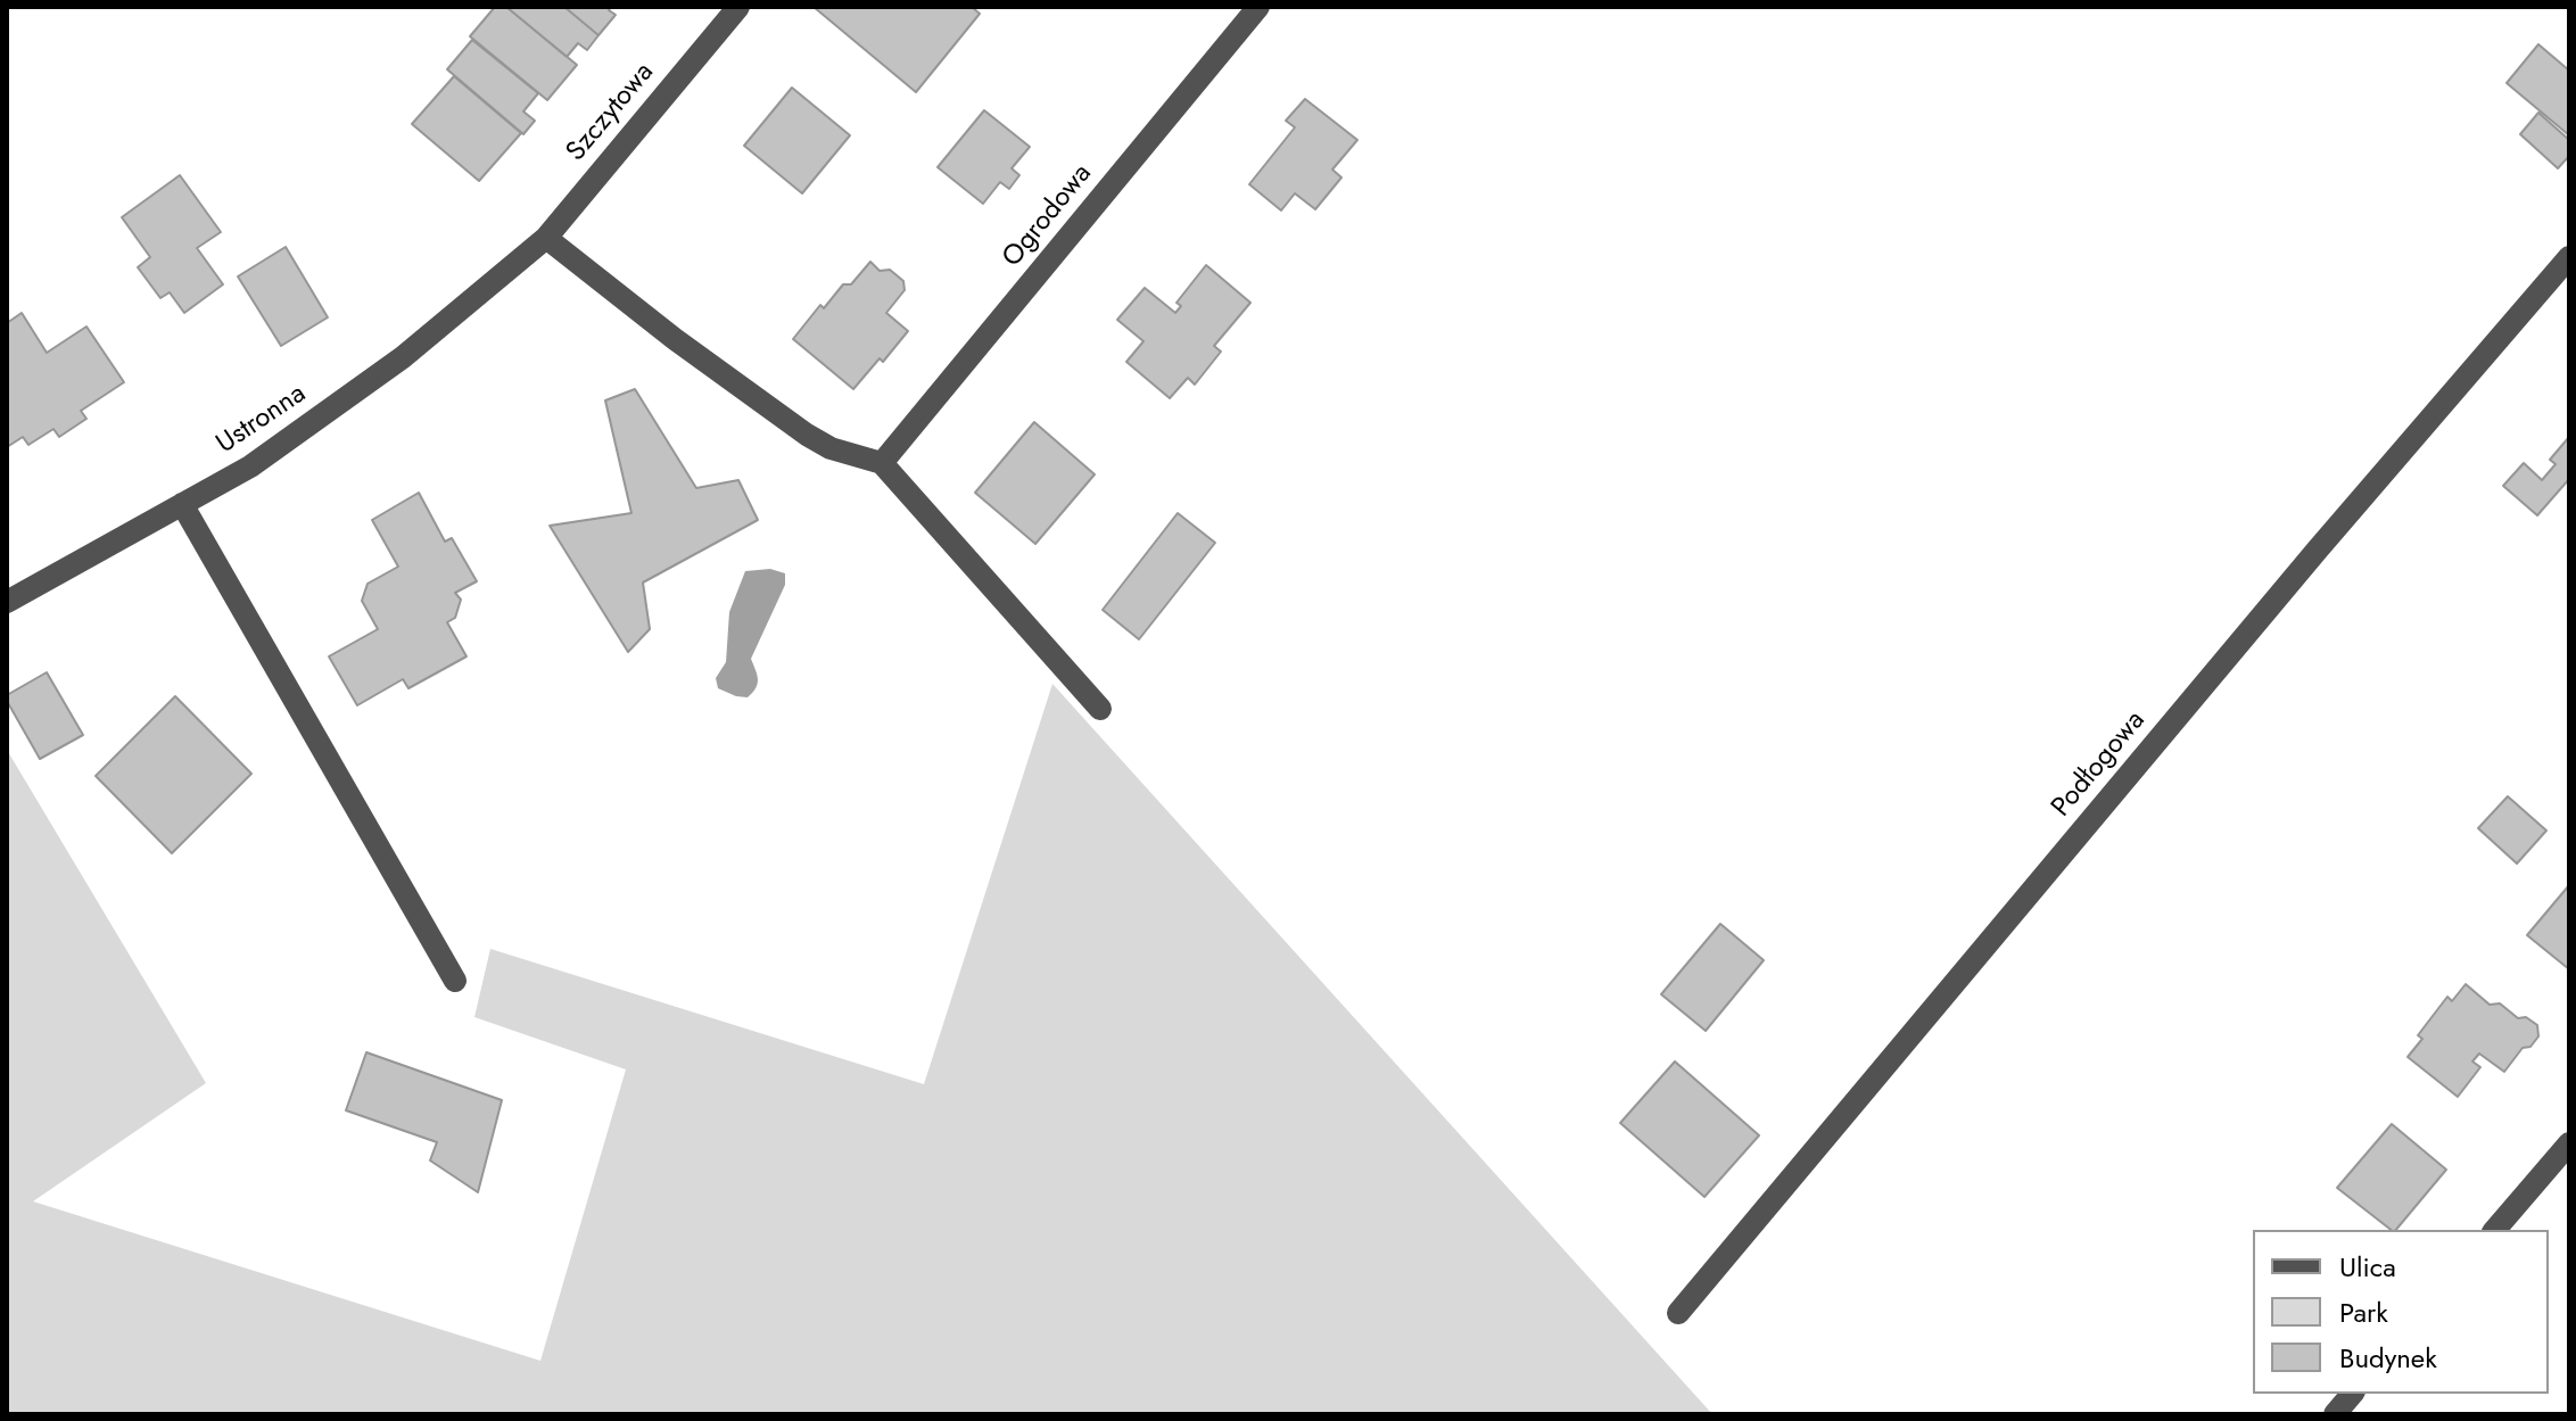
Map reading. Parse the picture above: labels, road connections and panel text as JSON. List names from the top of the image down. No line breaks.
{"streets":{"street":["Szczytowa","Ogrodowa","Ustronna","Podłogowa"]},"crossings":[["Szczytowa","Ustronna"]],"legend":["Ulica","Park","Budynek"]}
